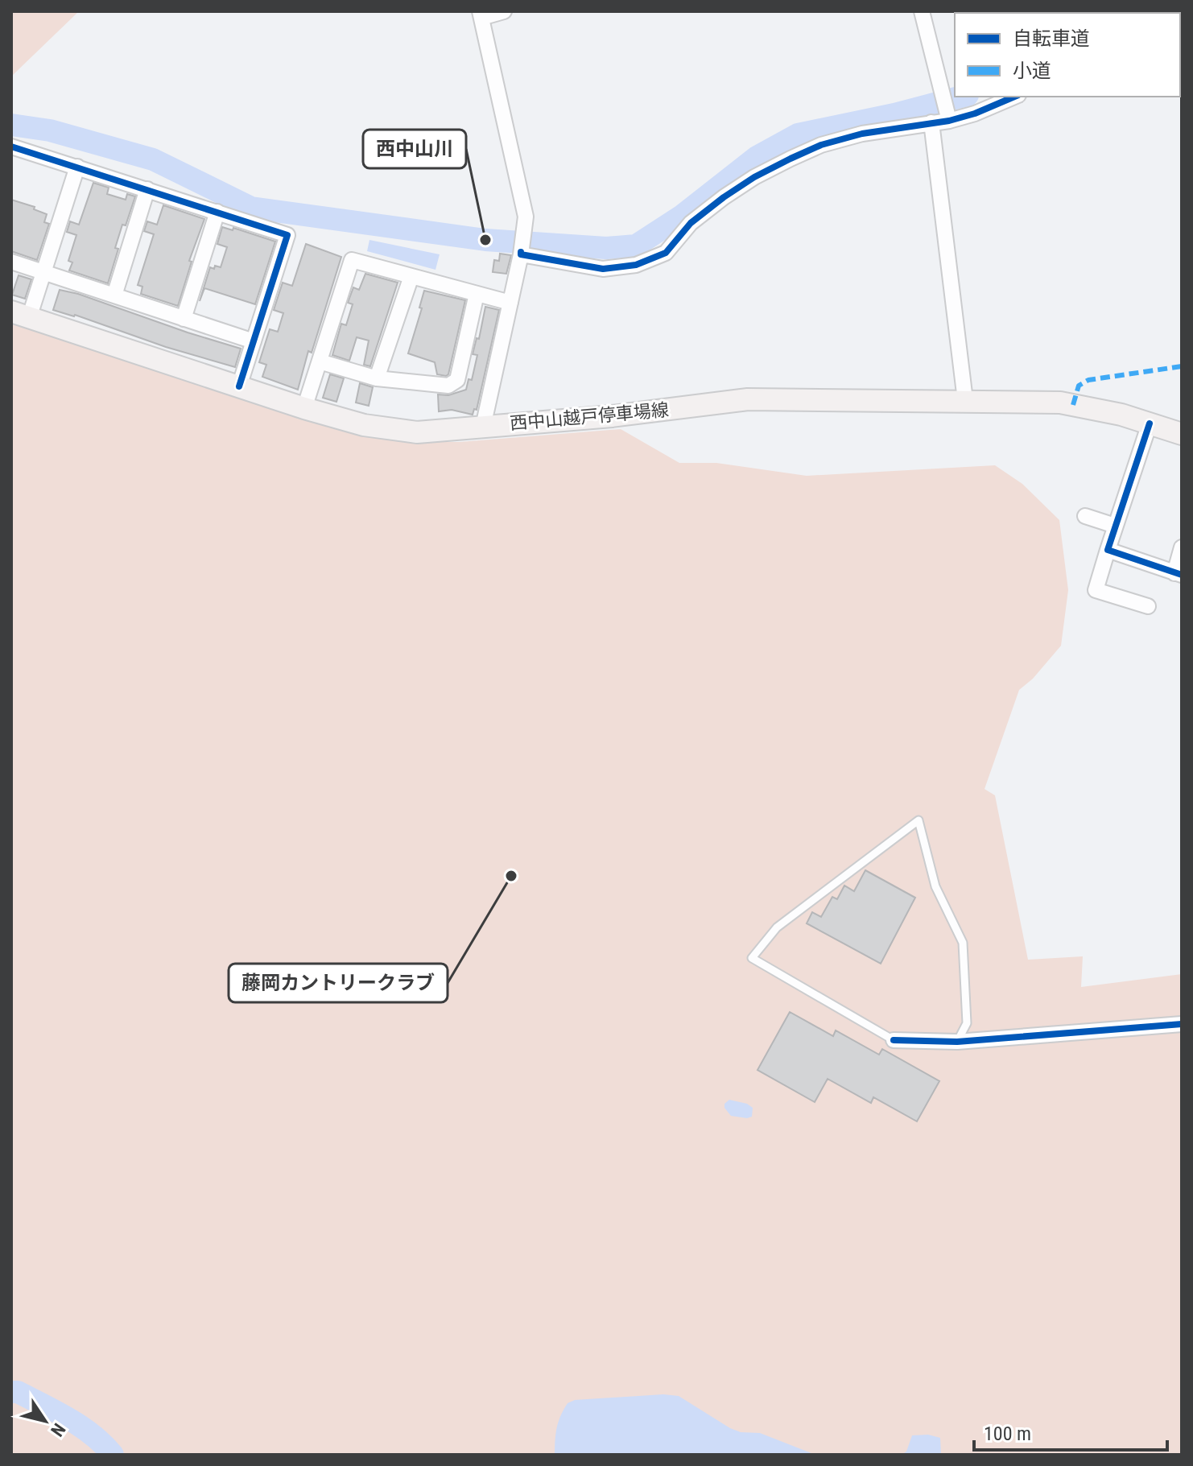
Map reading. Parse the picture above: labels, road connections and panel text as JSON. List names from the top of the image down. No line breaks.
{"streets":{"main road":["西中山越戸停車場線"]},"places":["西中山川","藤岡カントリークラブ"],"legend":["自転車道","小道"],"scale_bar":"100 m","north":"bottom right"}
